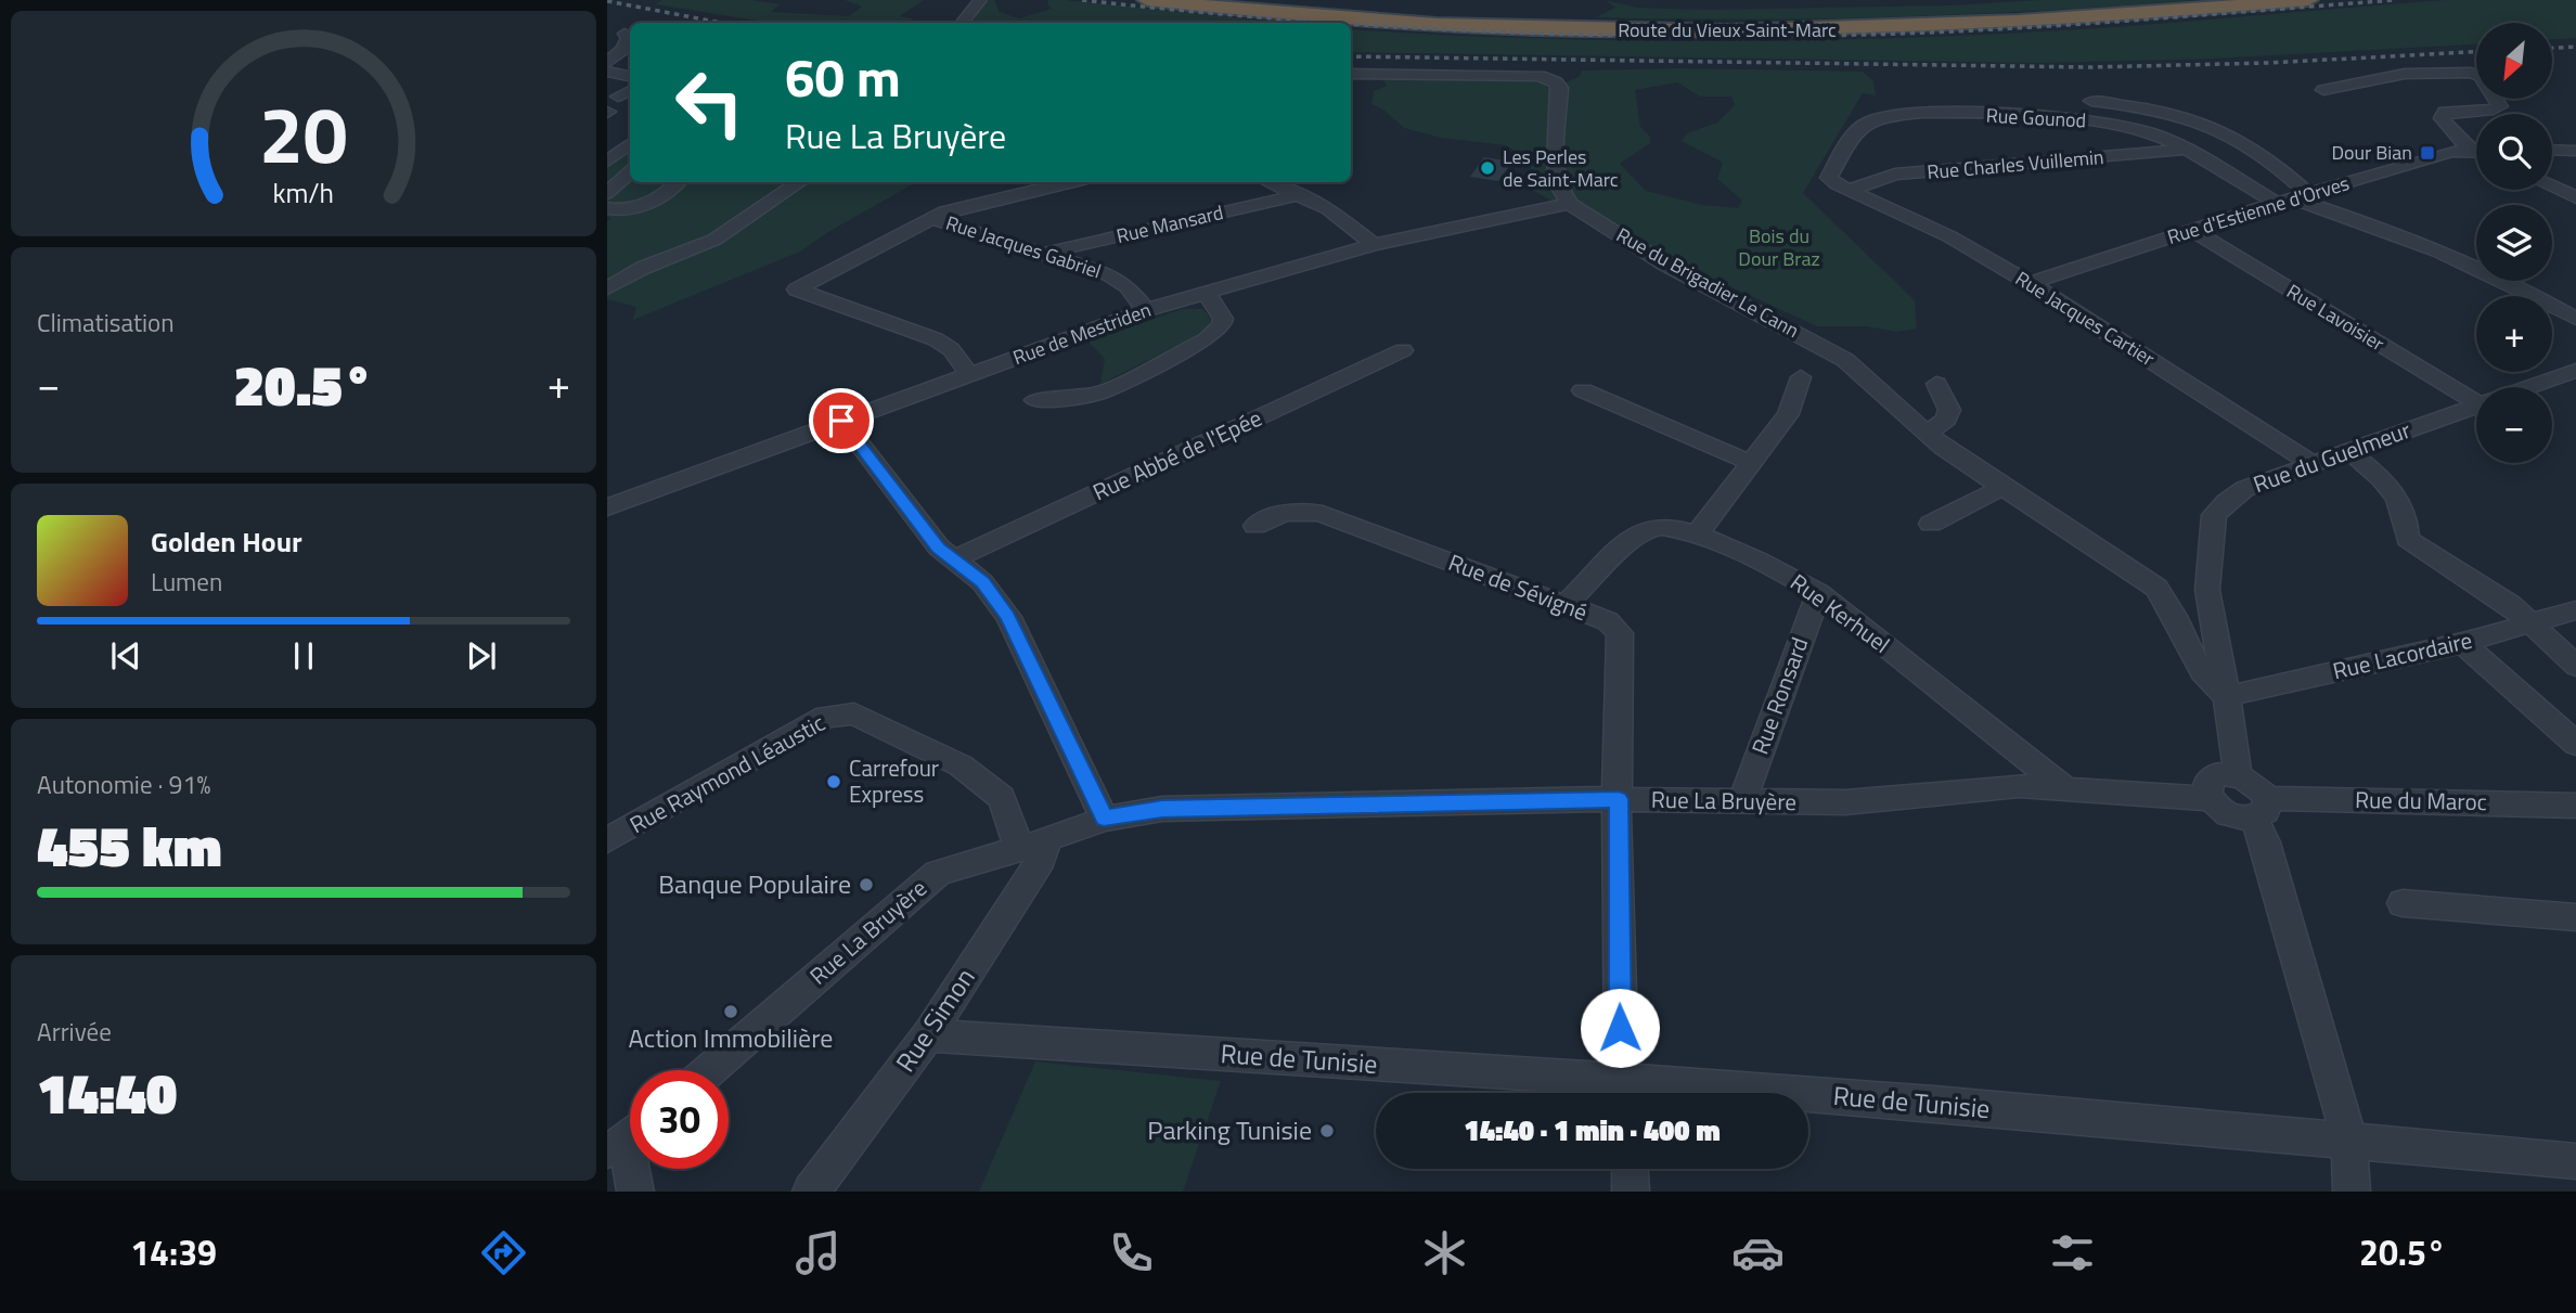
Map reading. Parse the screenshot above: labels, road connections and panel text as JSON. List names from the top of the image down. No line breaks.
{"streets":{"highway":["Route du Vieux Saint-Marc"],"street":["Rue Gounod","Rue Charles Vuillemin","Rue d'Estienne d'Orves","Rue Mansard","Rue Jacques Gabriel","Rue du Brigadier Le Cann","Rue Lavoisier","Rue Jacques Cartier","Rue de Mestriden","Rue Abbé de l'Epée","Rue du Guelmeur","Rue de Sévigné","Rue Kerhuel","Rue Lacordaire","Rue Ronsard","Rue Raymond Léaustic","Rue La Bruyère","Rue du Maroc","Rue Simon","Rue de Tunisie"]},"crossings":[["Rue Gounod","Rue Charles Vuillemin"],["Rue Gounod","Rue d'Estienne d'Orves"],["Rue Gounod","Rue Jacques Cartier"],["Rue Charles Vuillemin","Rue Jacques Cartier"],["Rue d'Estienne d'Orves","Rue Lavoisier"],["Rue d'Estienne d'Orves","Rue Jacques Cartier"],["Rue Mansard","Rue Jacques Gabriel"],["Rue Jacques Gabriel","Rue de Mestriden"],["Rue du Brigadier Le Cann","Rue de Mestriden"],["Rue du Brigadier Le Cann","Rue du Guelmeur"],["Rue du Brigadier Le Cann","Rue Lacordaire"],["Rue Jacques Cartier","Rue du Guelmeur"],["Rue du Guelmeur","Rue Lacordaire"],["Rue du Guelmeur","Rue La Bruyère"],["Rue du Guelmeur","Rue du Maroc"],["Rue de Sévigné","Rue Kerhuel"],["Rue de Sévigné","Rue La Bruyère"],["Rue Kerhuel","Rue Ronsard"],["Rue Kerhuel","Rue La Bruyère"],["Rue Ronsard","Rue La Bruyère"],["Rue Raymond Léaustic","Rue La Bruyère"],["Rue Raymond Léaustic","Rue Simon"],["Rue La Bruyère","Rue du Maroc"],["Rue La Bruyère","Rue Simon"],["Rue Simon","Rue de Tunisie"]],"parks":["Bois du Dour Braz"],"places":{"transit":["Dour Bian"],"other":["Les Perles de Saint-Marc","Carrefour Express","Banque Populaire","Action Immobilière","Parking Tunisie"]},"north":"bottom left","page":{"map_buttons":["+","−"],"turn":["60 m","Rue La Bruyère"],"tile":["Climatisation",["Autonomie · 91%","455 km"],["Arrivée","14:40"]],"heat":["−","20.5°","+"],"song":["Golden Hour","Lumen"],"limit":"30","trip":"14:40 · 1 min · 400 m","tabs":["14:39","20.5°"],"gauge":["20","km/h"]}}
